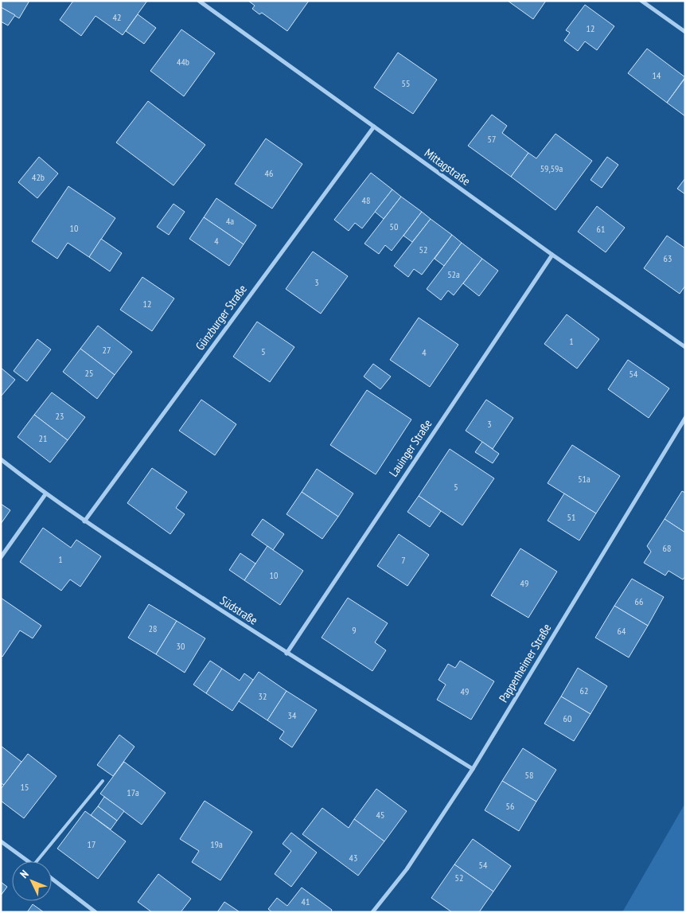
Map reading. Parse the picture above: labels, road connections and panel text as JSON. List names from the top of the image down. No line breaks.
{"streets":{"street":["Mittagstraße","Günzburger Straße","Lauinger Straße","Südstraße","Pappenheimer Straße"]},"crossings":[["Mittagstraße","Günzburger Straße"],["Mittagstraße","Lauinger Straße"],["Günzburger Straße","Südstraße"],["Lauinger Straße","Südstraße"],["Südstraße","Pappenheimer Straße"]],"house_numbers":["42","12","44b","14","55","57","59,59a","46","42b","48","4a","50","10","61","4","52","63","52a","3","12","1","27","5","4","25","54","23","3","21","51a","5","51","68","1","7","10","49","66","28","9","64","30","62","49","32","34","60","58","15","17a","56","45","17","19a","43","54","52","41"],"north":"top left"}
